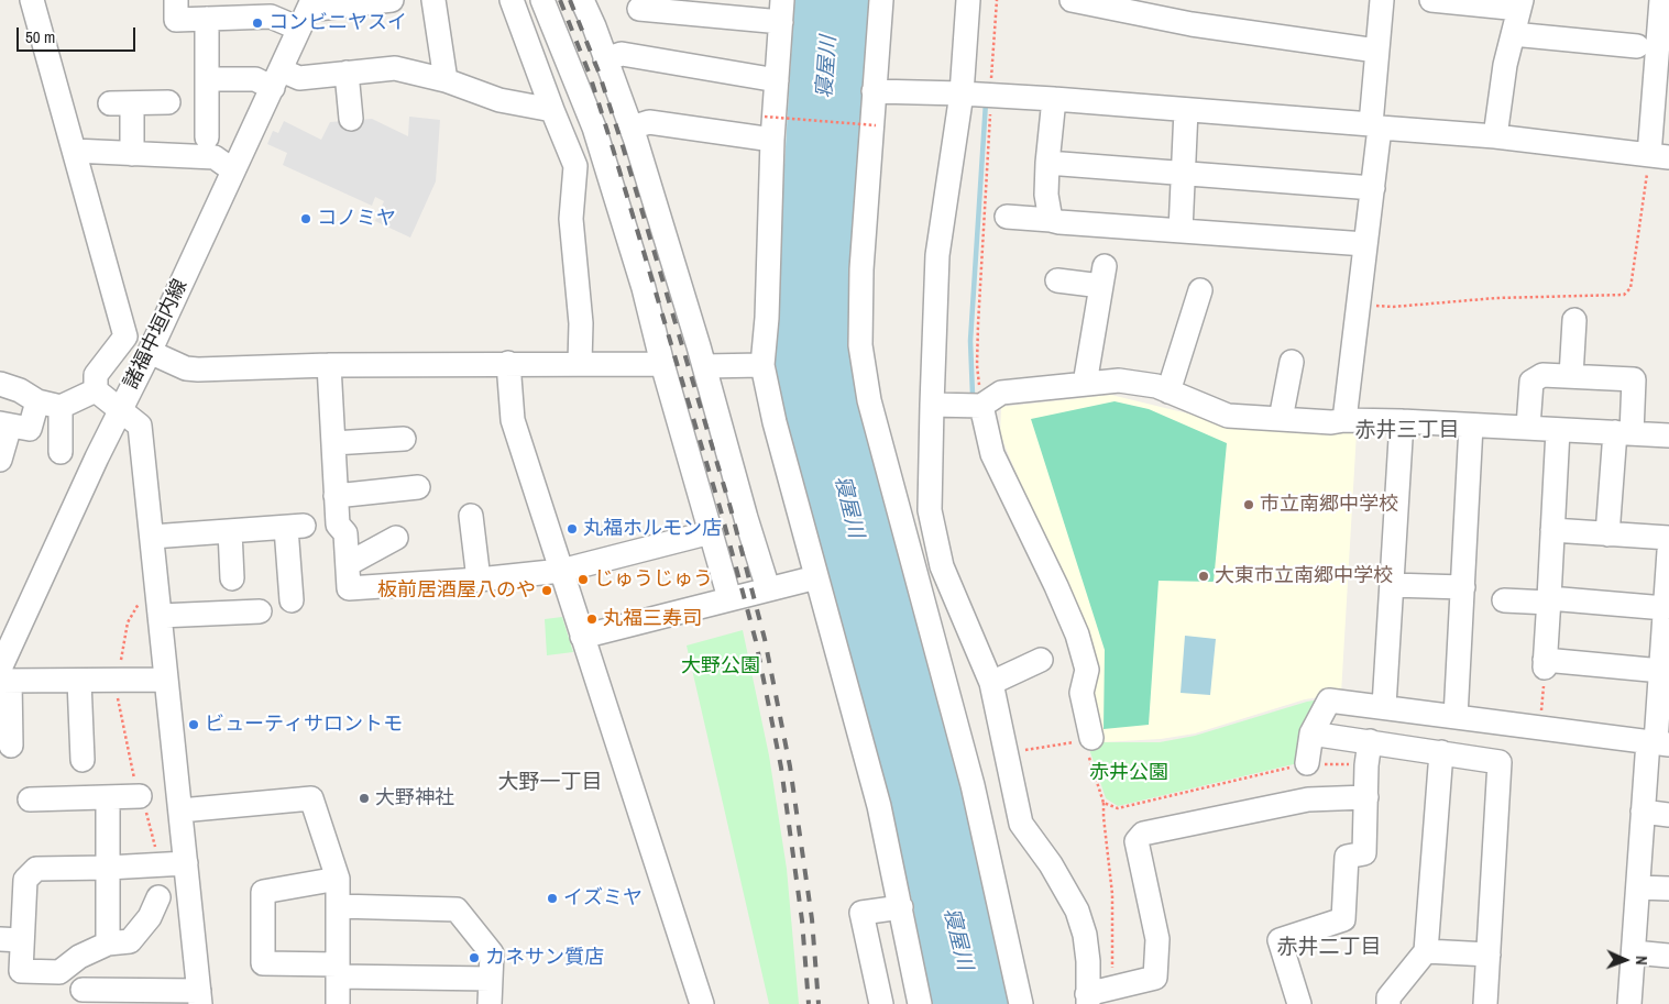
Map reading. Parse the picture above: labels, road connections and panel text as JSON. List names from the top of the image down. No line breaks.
{"streets":{"street":["諸福中垣内線"]},"districts":["赤井三丁目","大野一丁目","赤井二丁目"],"water":["寝屋川"],"parks":["大野公園","赤井公園"],"places":["コンビニヤスイ","コノミヤ","市立南郷中学校","丸福ホルモン店","大東市立南郷中学校","じゅうじゅう","板前居酒屋八のや","丸福三寿司","ビューティサロントモ","大野神社","イズミヤ","カネサン質店"],"scale_bar":"50 m","north":"right"}
